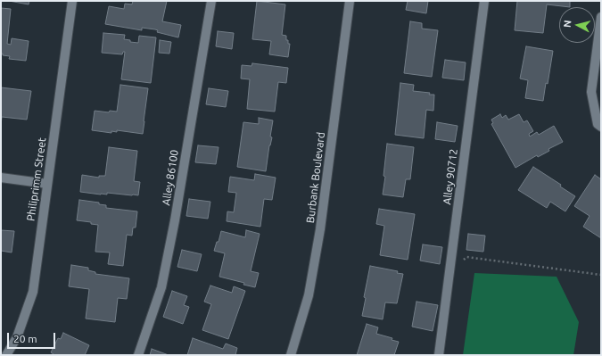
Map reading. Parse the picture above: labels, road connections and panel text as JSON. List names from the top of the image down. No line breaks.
{"streets":{"street":["Alley 90712","Alley 86100","Burbank Boulevard","Philiprimm Street"]},"scale_bar":"20 m","north":"left"}
